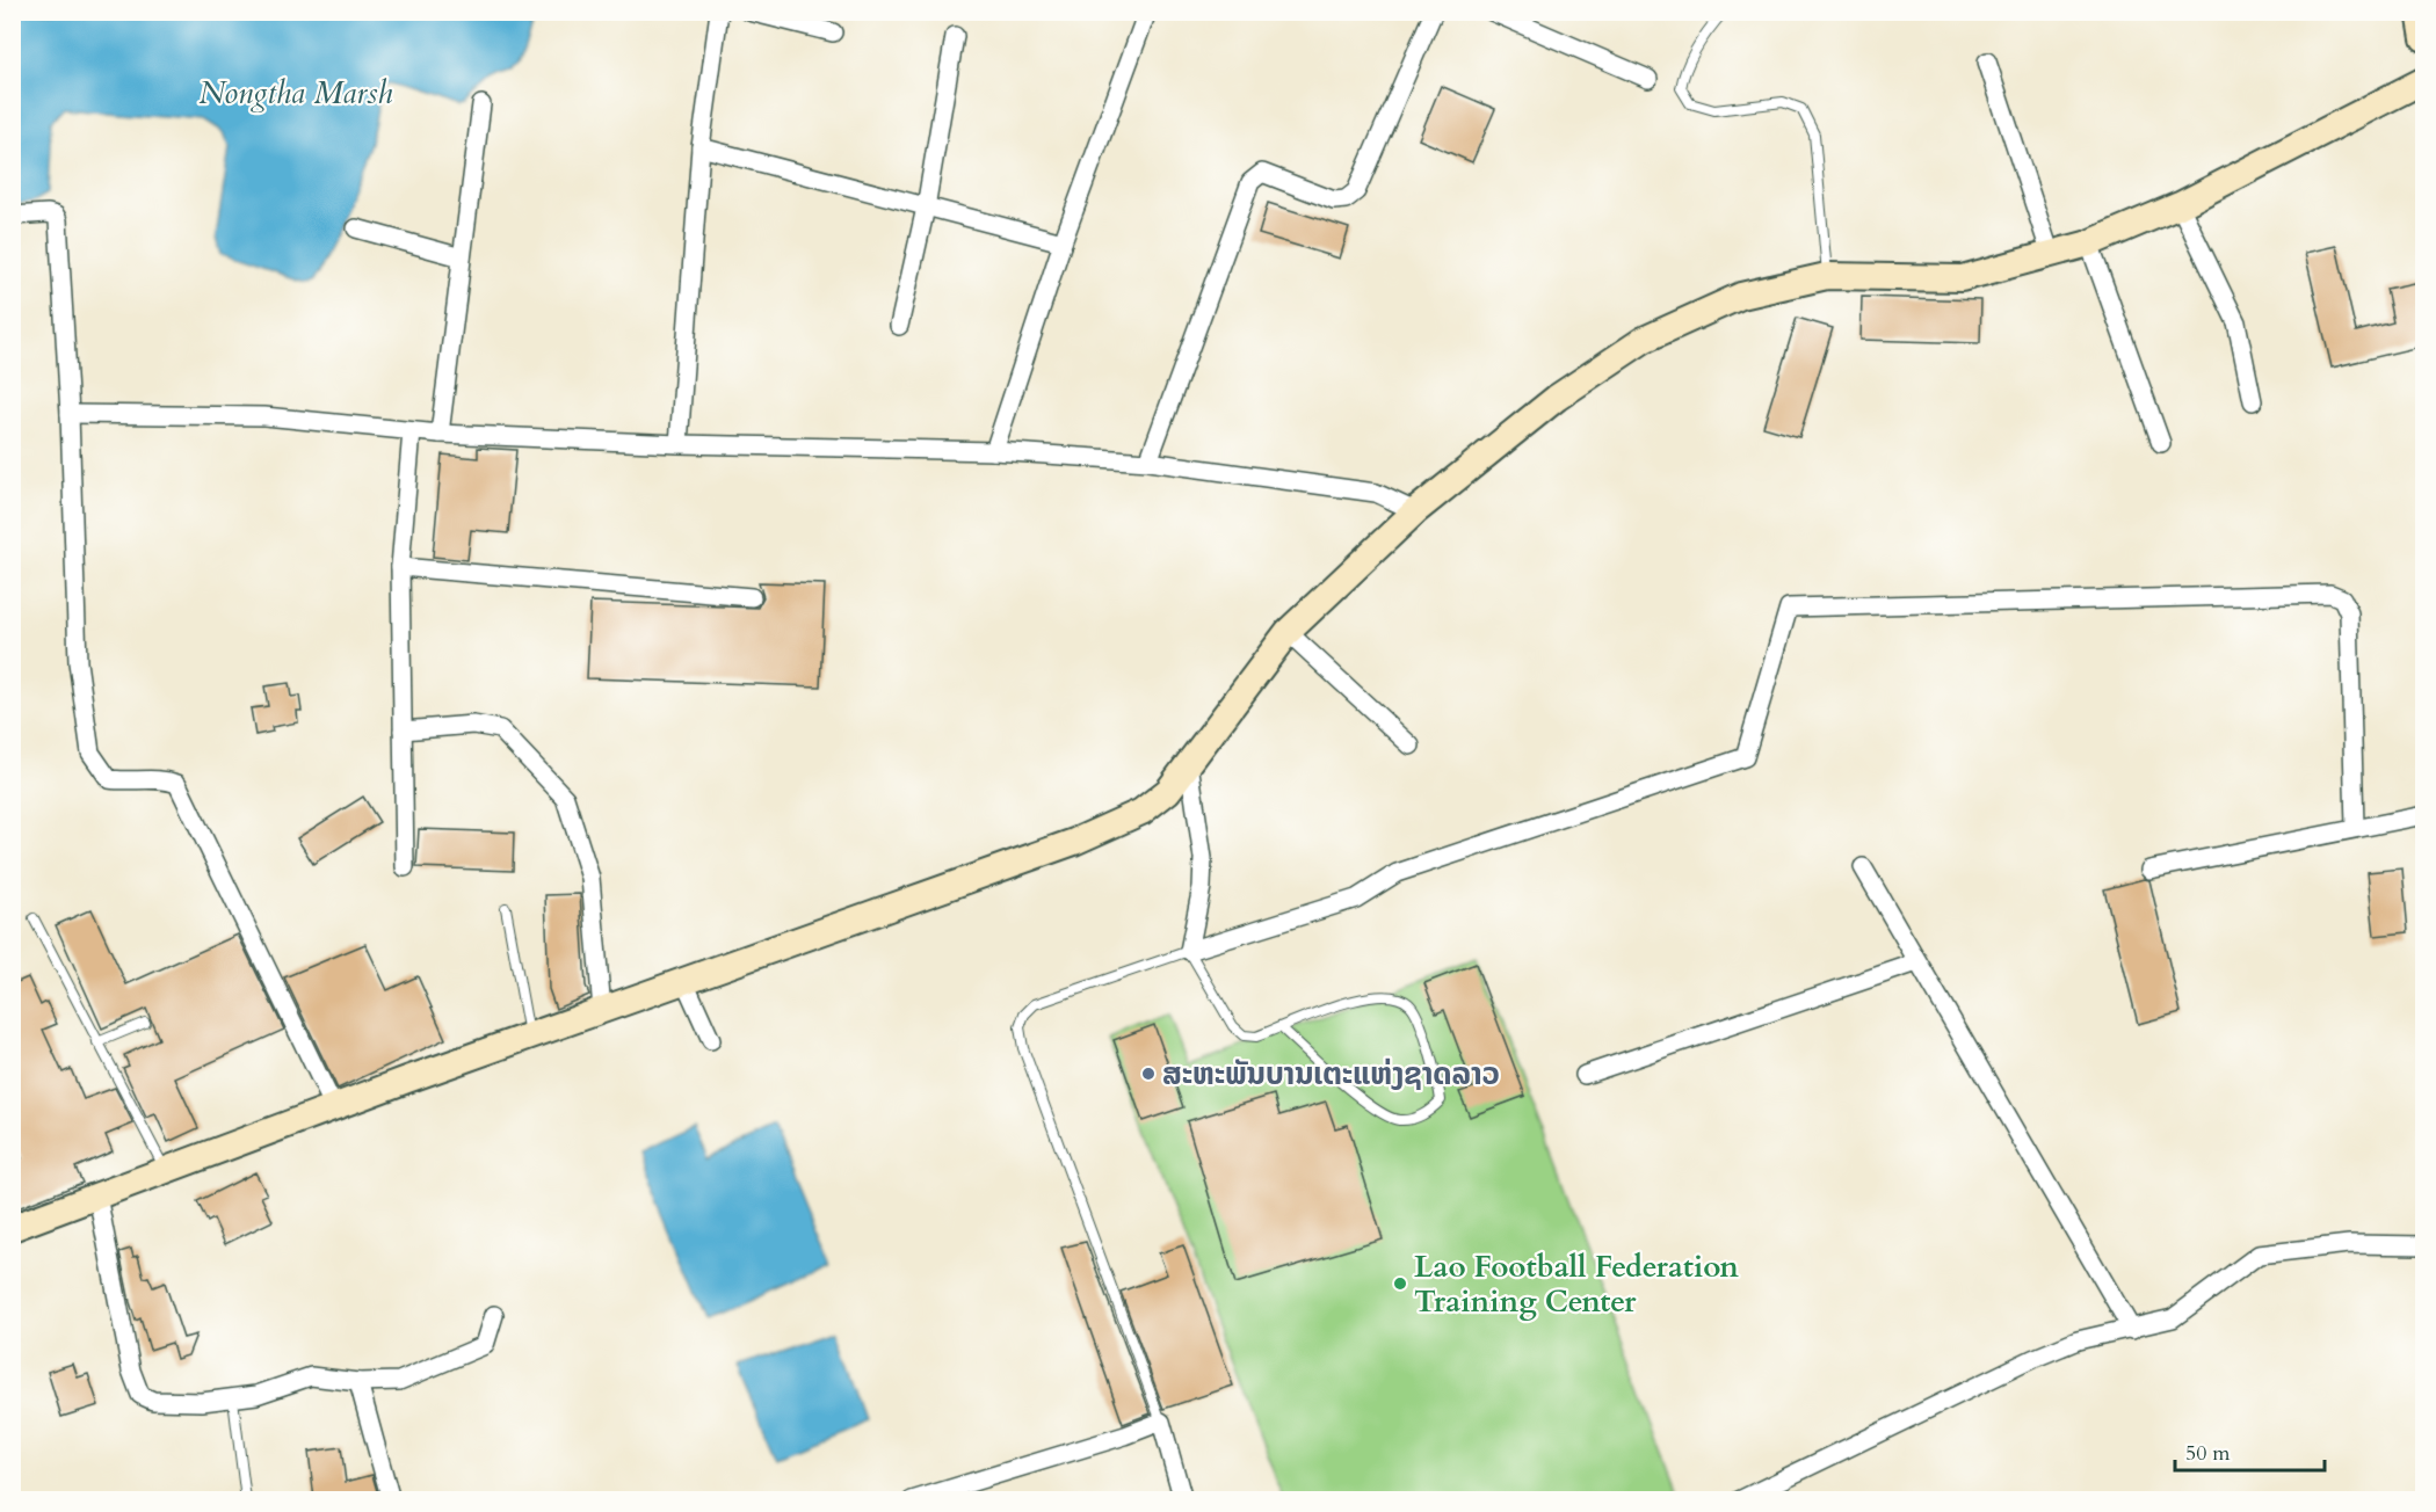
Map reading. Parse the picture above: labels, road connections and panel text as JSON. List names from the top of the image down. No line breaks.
{"water":["Nongtha Marsh"],"places":["ສະຫະພັນບານເຕະແຫ່ງຊາດລາວ","Lao Football Federation Training Center"],"scale_bar":"50 m"}
